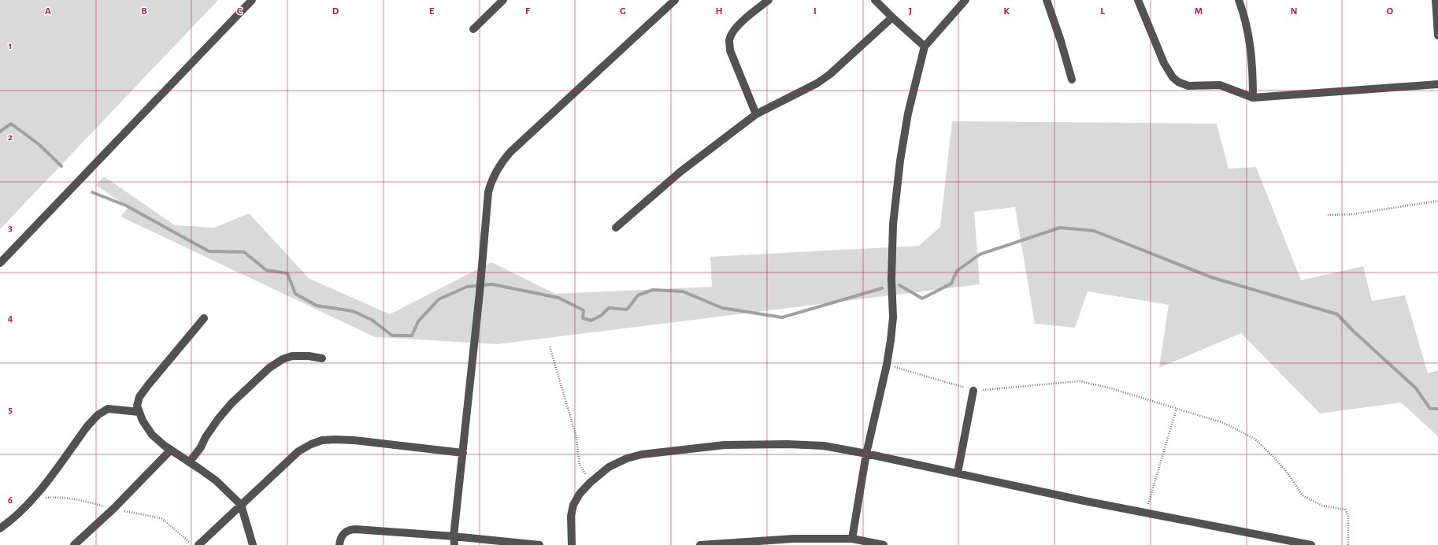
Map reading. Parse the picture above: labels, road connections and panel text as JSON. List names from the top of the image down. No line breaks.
{"grid":{"columns":["A","B","C","D","E","F","G","H","I","J","K","L","M","N","O"],"rows":["1","2","3","4","5","6"]}}
